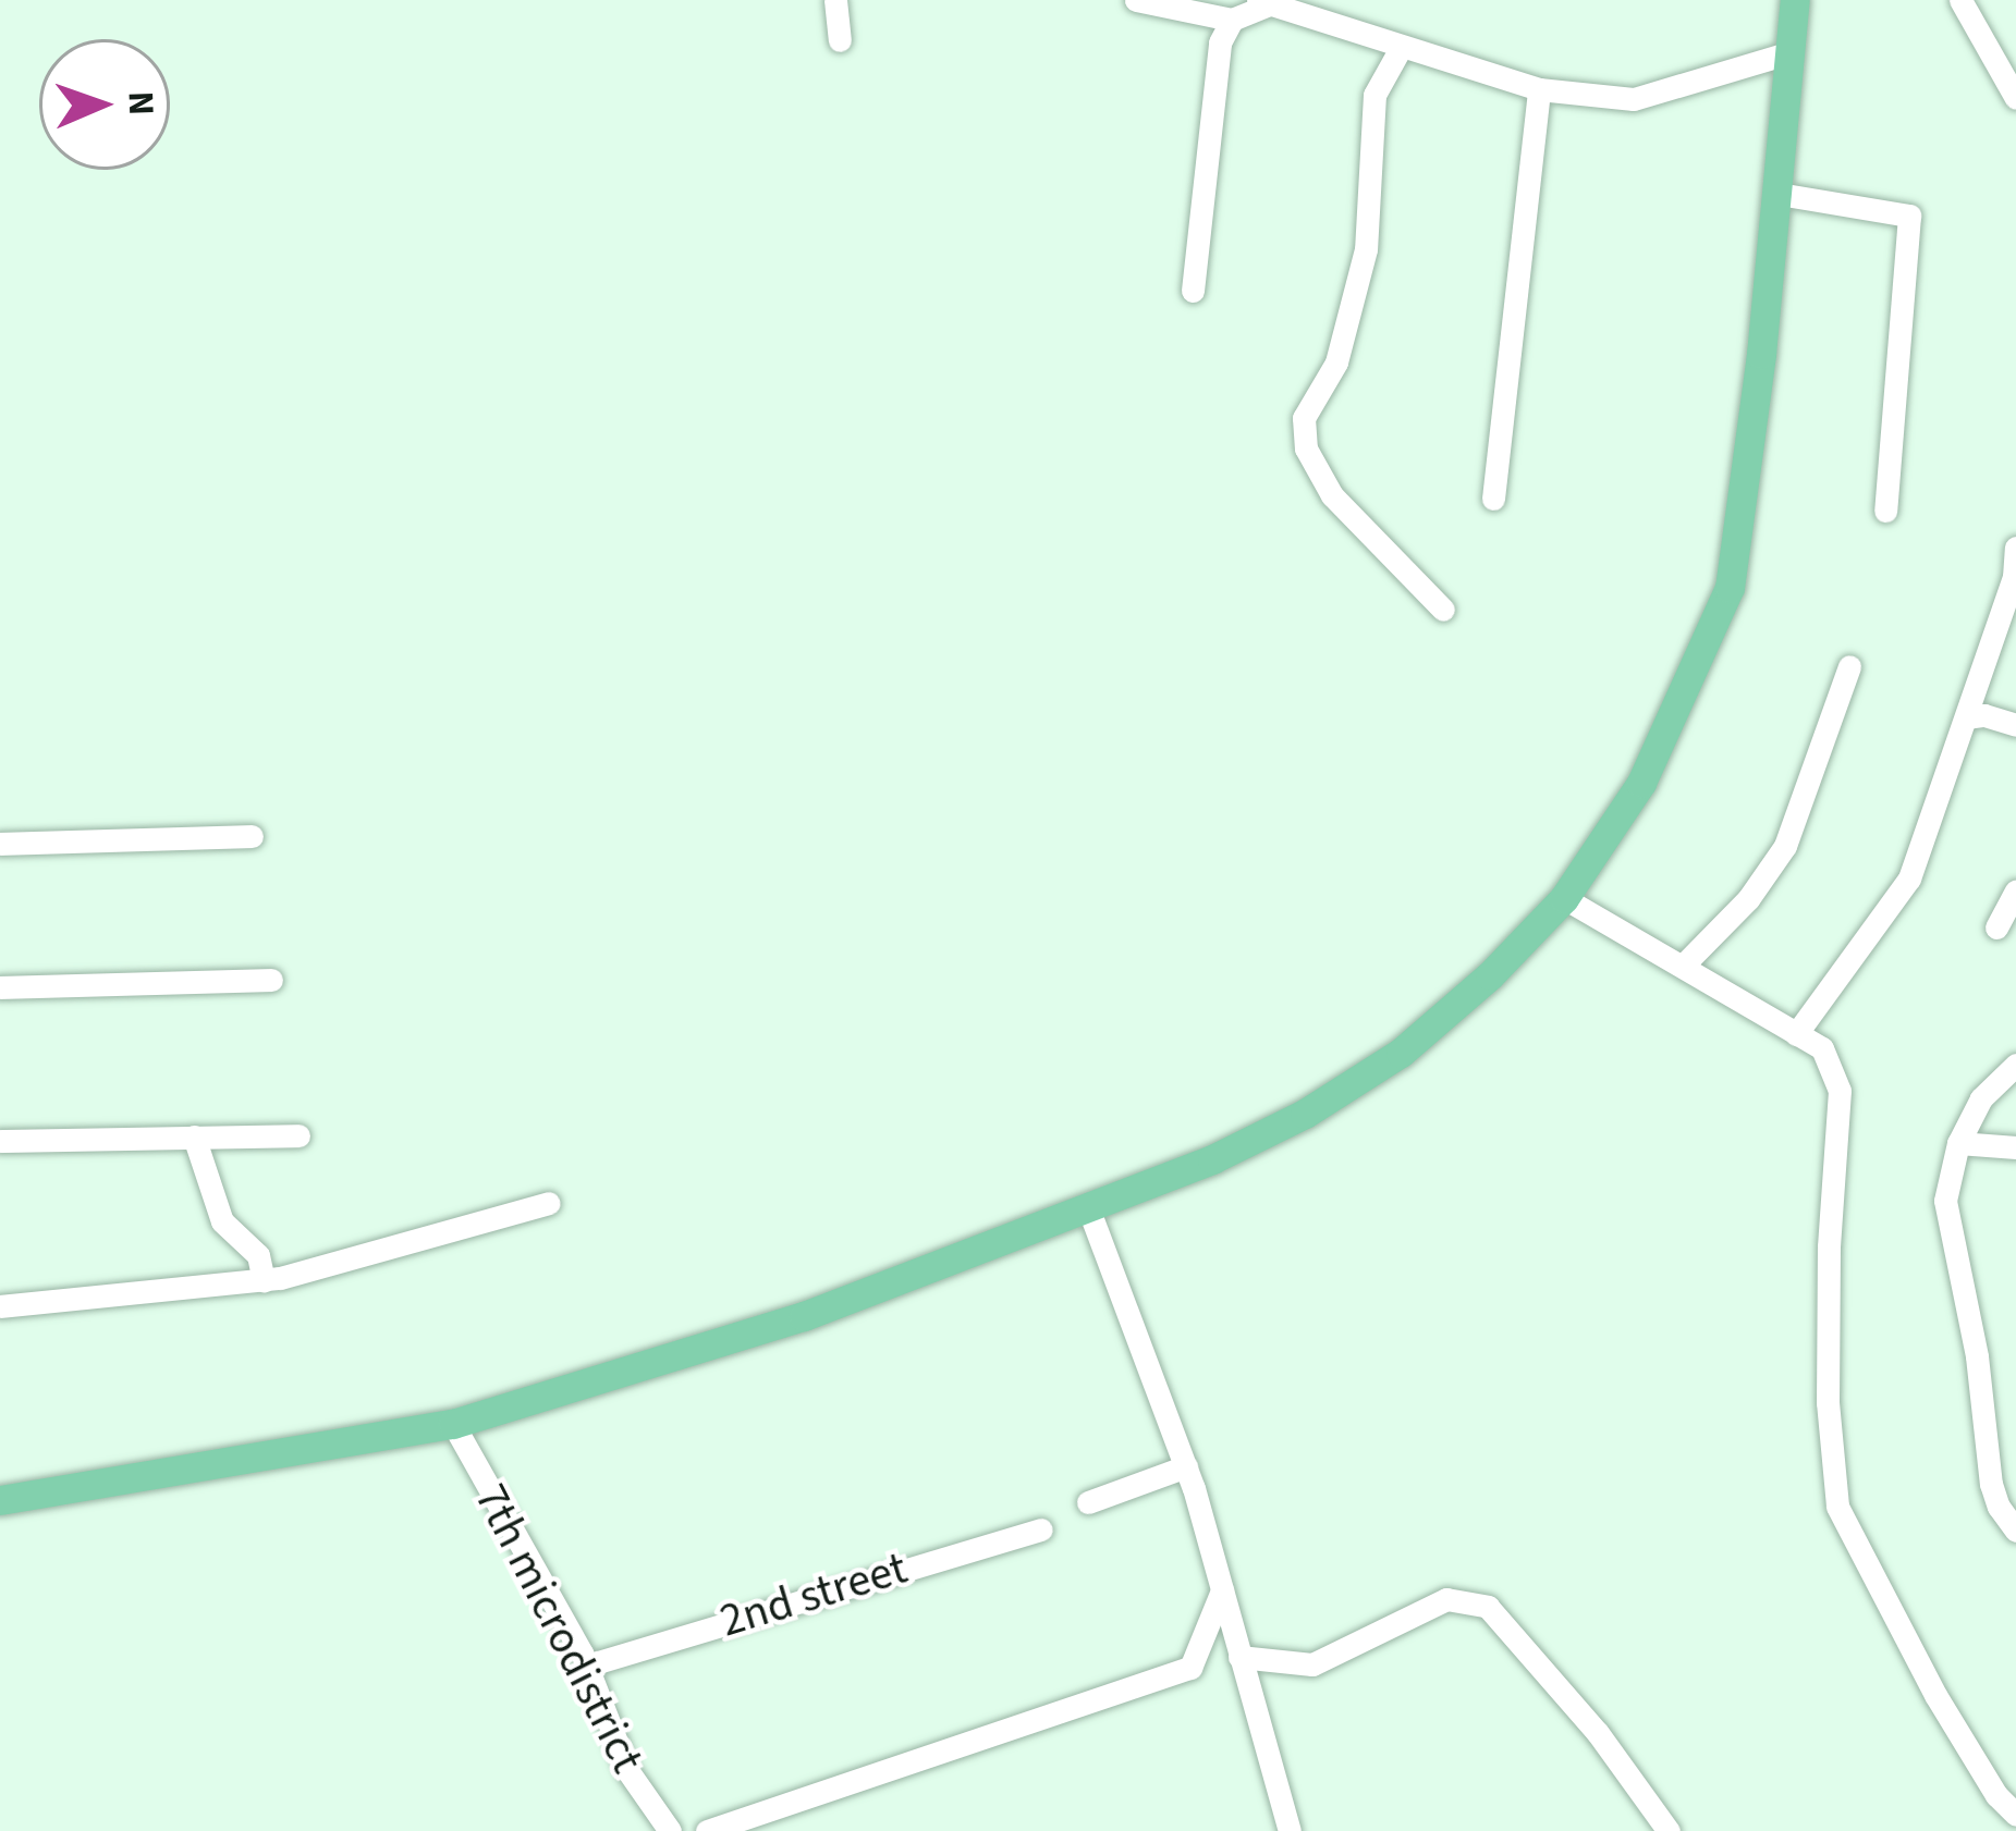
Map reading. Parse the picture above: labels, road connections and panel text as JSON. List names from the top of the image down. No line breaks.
{"streets":{"street":["2nd street","7th microdistrict"]},"crossings":[["2nd street","7th microdistrict"]],"north":"right"}
